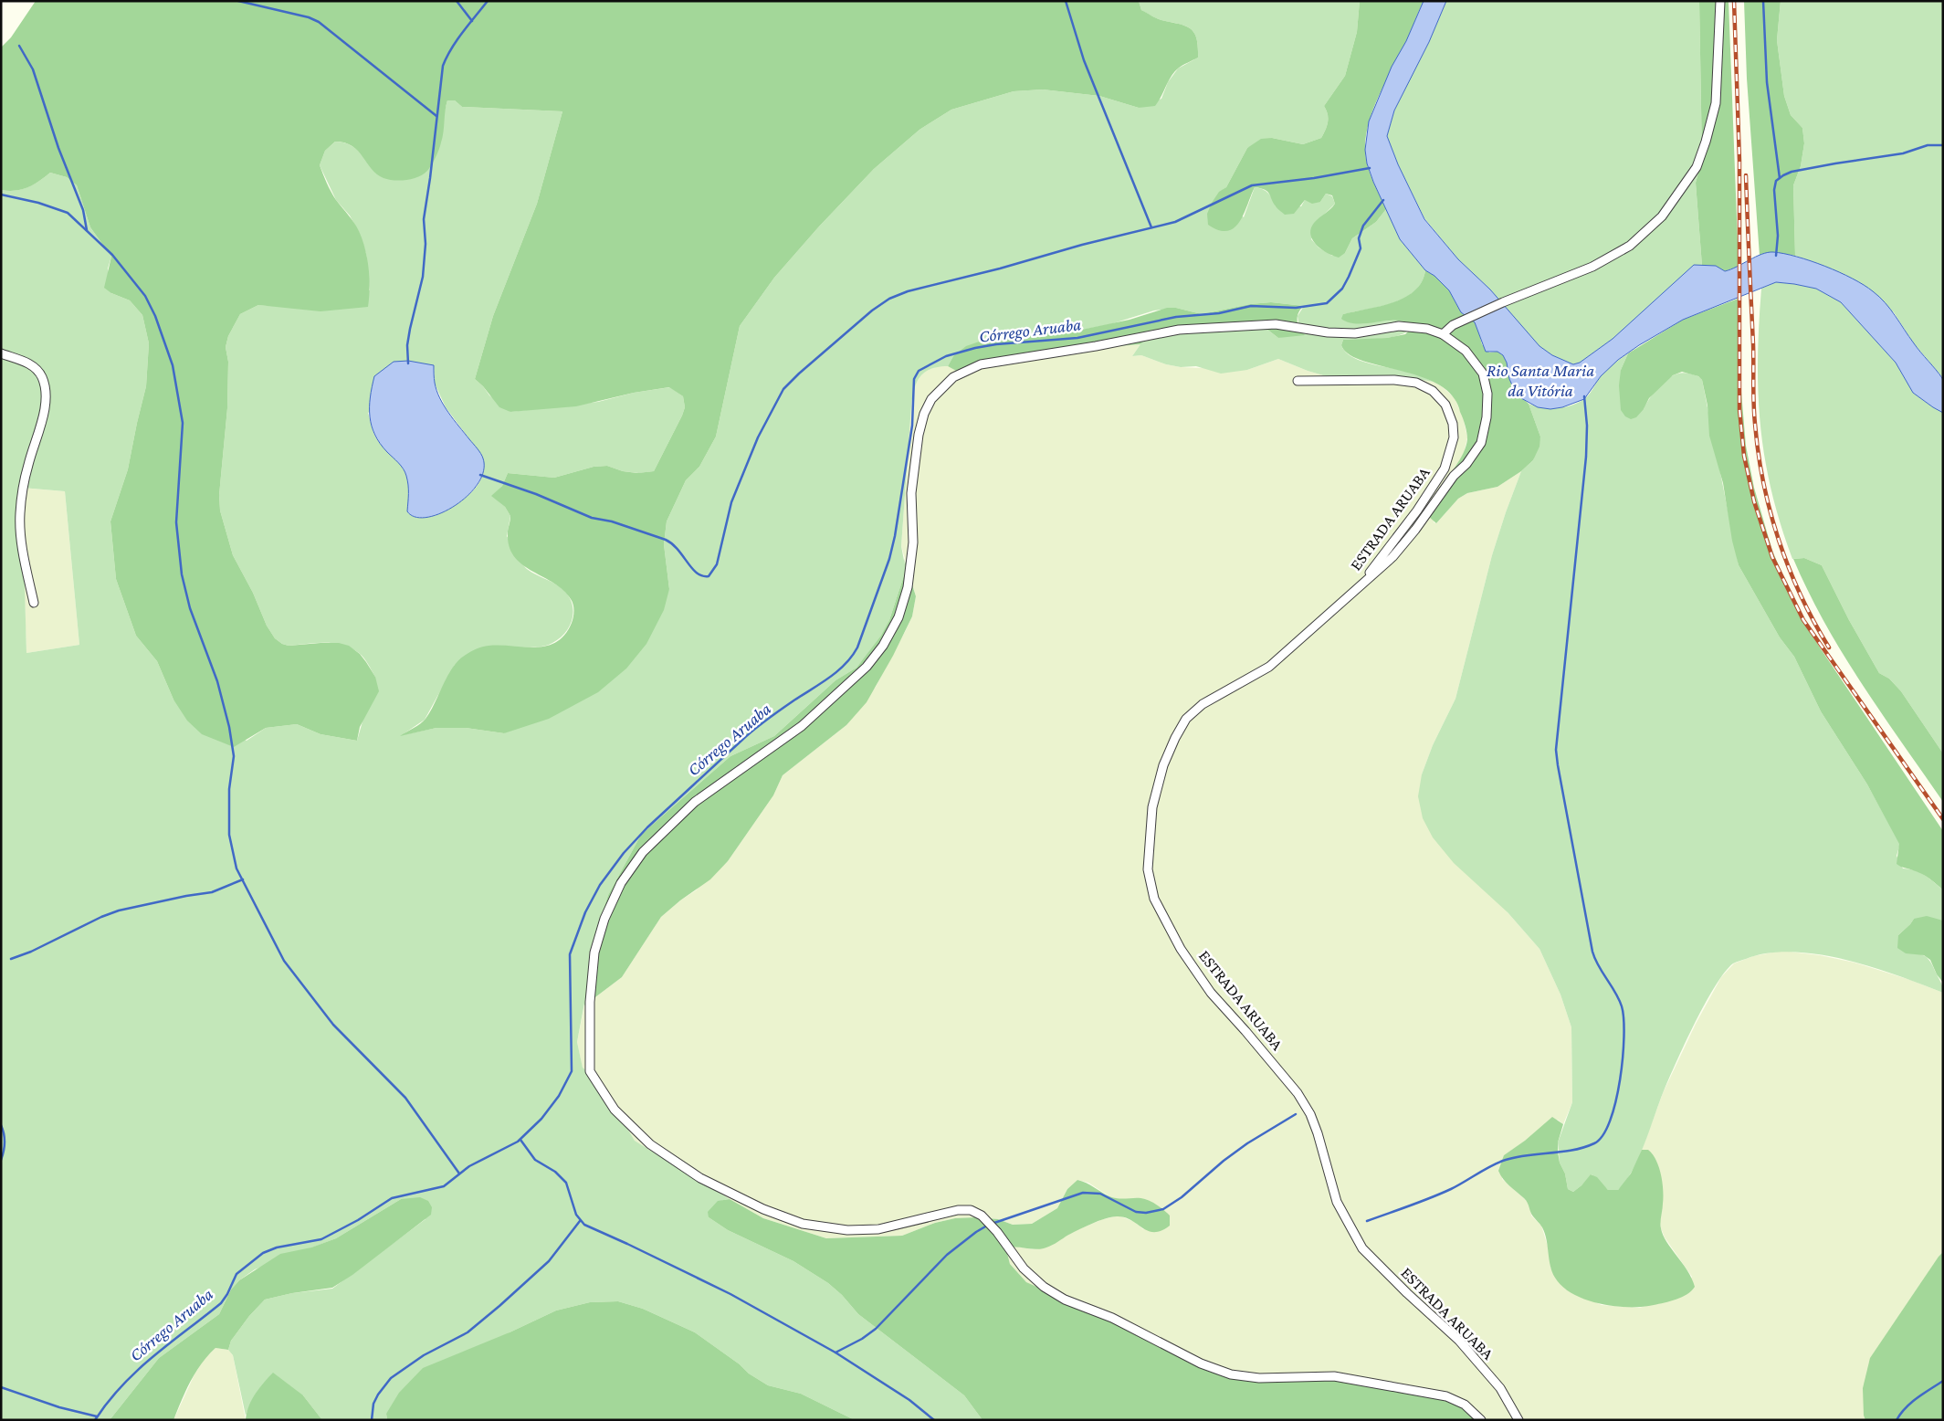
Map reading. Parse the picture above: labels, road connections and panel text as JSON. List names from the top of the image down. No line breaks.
{"streets":{"street":["ESTRADA ARUABA"]},"water":["Córrego Aruaba","Rio Santa Maria da Vitória"]}
